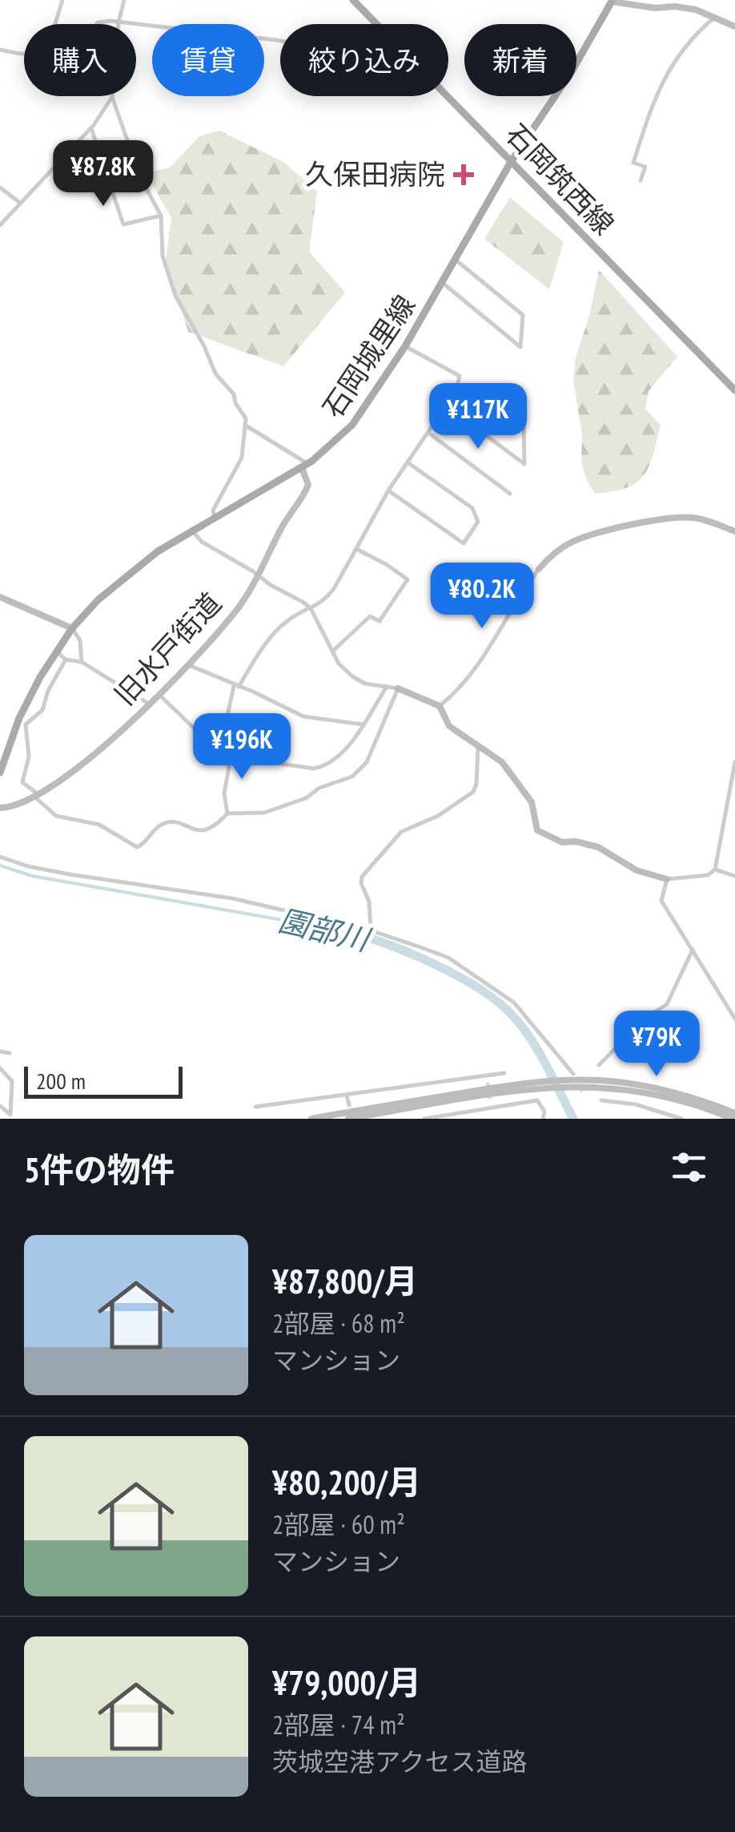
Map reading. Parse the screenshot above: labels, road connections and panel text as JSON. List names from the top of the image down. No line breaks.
{"streets":{"main road":["石岡筑西線","石岡城里線"],"street":["旧水戸街道"]},"crossings":[["石岡筑西線","石岡城里線"],["石岡城里線","旧水戸街道"]],"water":["園部川"],"places":{"health":["久保田病院"]},"scale_bar":"200 m","page":{"chip":["購入","賃貸","絞り込み","新着"],"price":["¥87.8K","¥117K","¥80.2K","¥196K","¥79K"],"scale":"200 m","heading":"5件の物件","list":[{"name":"¥87,800/月","note":"2部屋 · 68 m² · マンション"},{"name":"¥80,200/月","note":"2部屋 · 60 m² · マンション"},{"name":"¥79,000/月","note":"2部屋 · 74 m² · 茨城空港アクセス道路"}]}}
